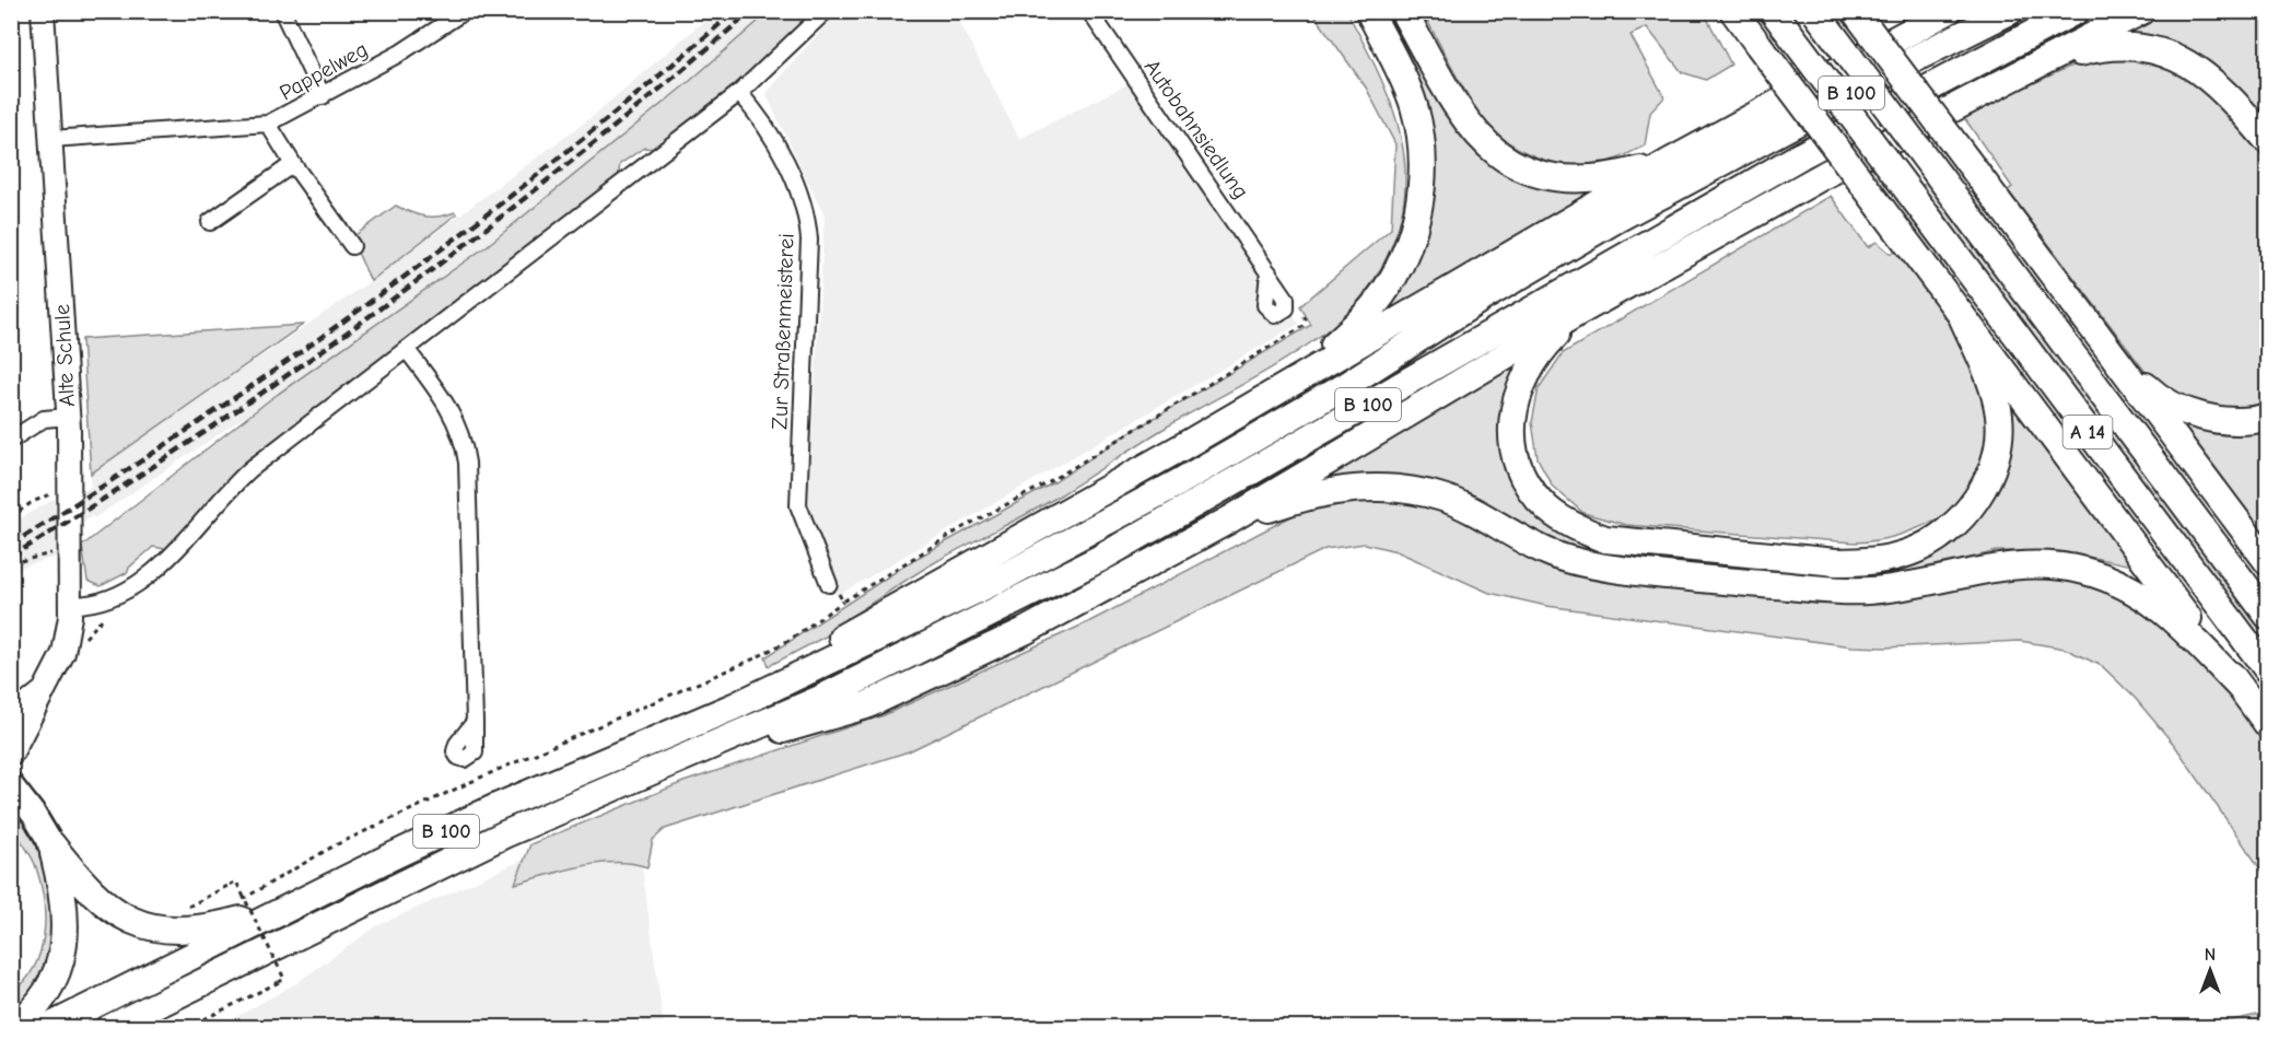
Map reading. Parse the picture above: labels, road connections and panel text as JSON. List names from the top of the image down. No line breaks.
{"streets":{"highway":["B 100","A 14"],"street":["Pappelweg","Autobahnsiedlung","Zur Straßenmeisterei","Alte Schule"]},"crossings":[["Pappelweg","Alte Schule"]],"north":"top"}
